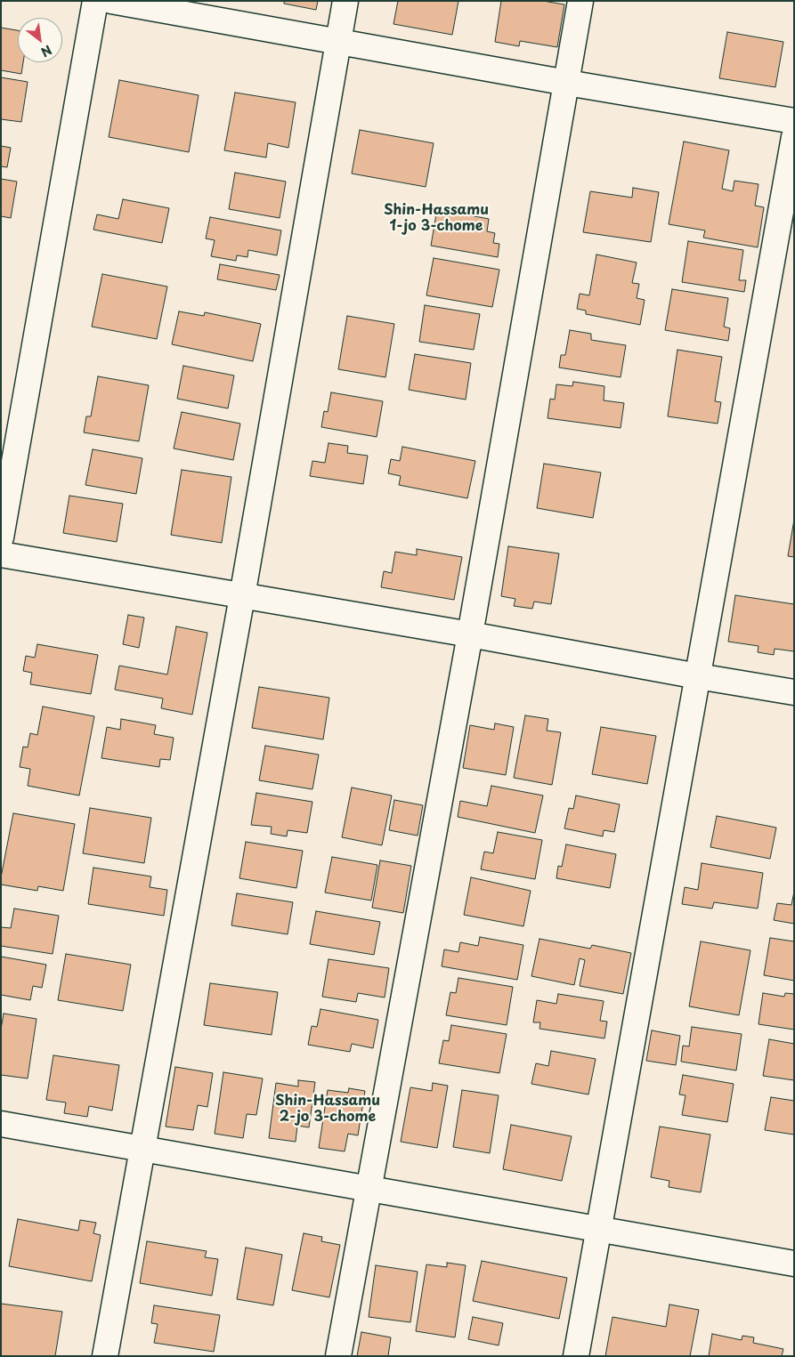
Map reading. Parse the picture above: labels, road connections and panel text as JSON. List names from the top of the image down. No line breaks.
{"districts":["Shin-Hassamu 1-jo 3-chome","Shin-Hassamu 2-jo 3-chome"],"north":"bottom right"}
